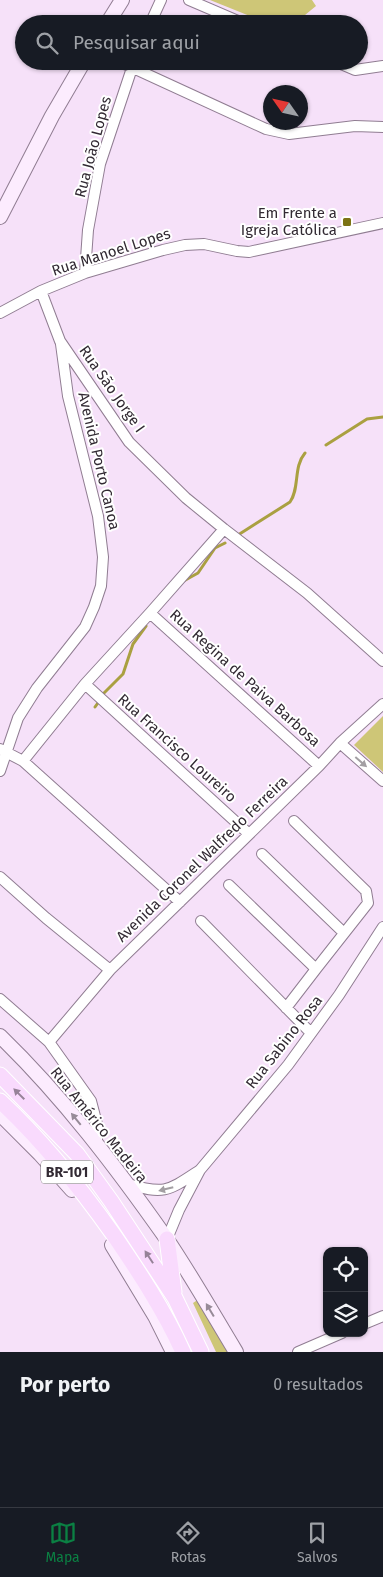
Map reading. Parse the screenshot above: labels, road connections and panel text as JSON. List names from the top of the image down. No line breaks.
{"streets":{"main road":["BR-101"],"street":["Rua João Lopes","Rua Manoel Lopes","Rua São Jorge I","Avenida Porto Canoa","Rua Regina de Paiva Barbosa","Rua Francisco Loureiro","Avenida Coronel Walfredo Ferreira","Rua Sabino Rosa","Rua Américo Madeira"]},"crossings":[["Rua João Lopes","Rua Manoel Lopes"],["Rua Manoel Lopes","Rua São Jorge I"],["Rua São Jorge I","Avenida Porto Canoa"],["Rua Regina de Paiva Barbosa","Avenida Coronel Walfredo Ferreira"],["Rua Francisco Loureiro","Avenida Coronel Walfredo Ferreira"],["Rua Sabino Rosa","Rua Américo Madeira"]],"places":{"transit":["Em Frente a Igreja Católica"]},"north":"top left","page":{"search":"Pesquisar aqui","heading":["Por perto","0 resultados"],"nav":["Mapa","Rotas","Salvos"]}}
